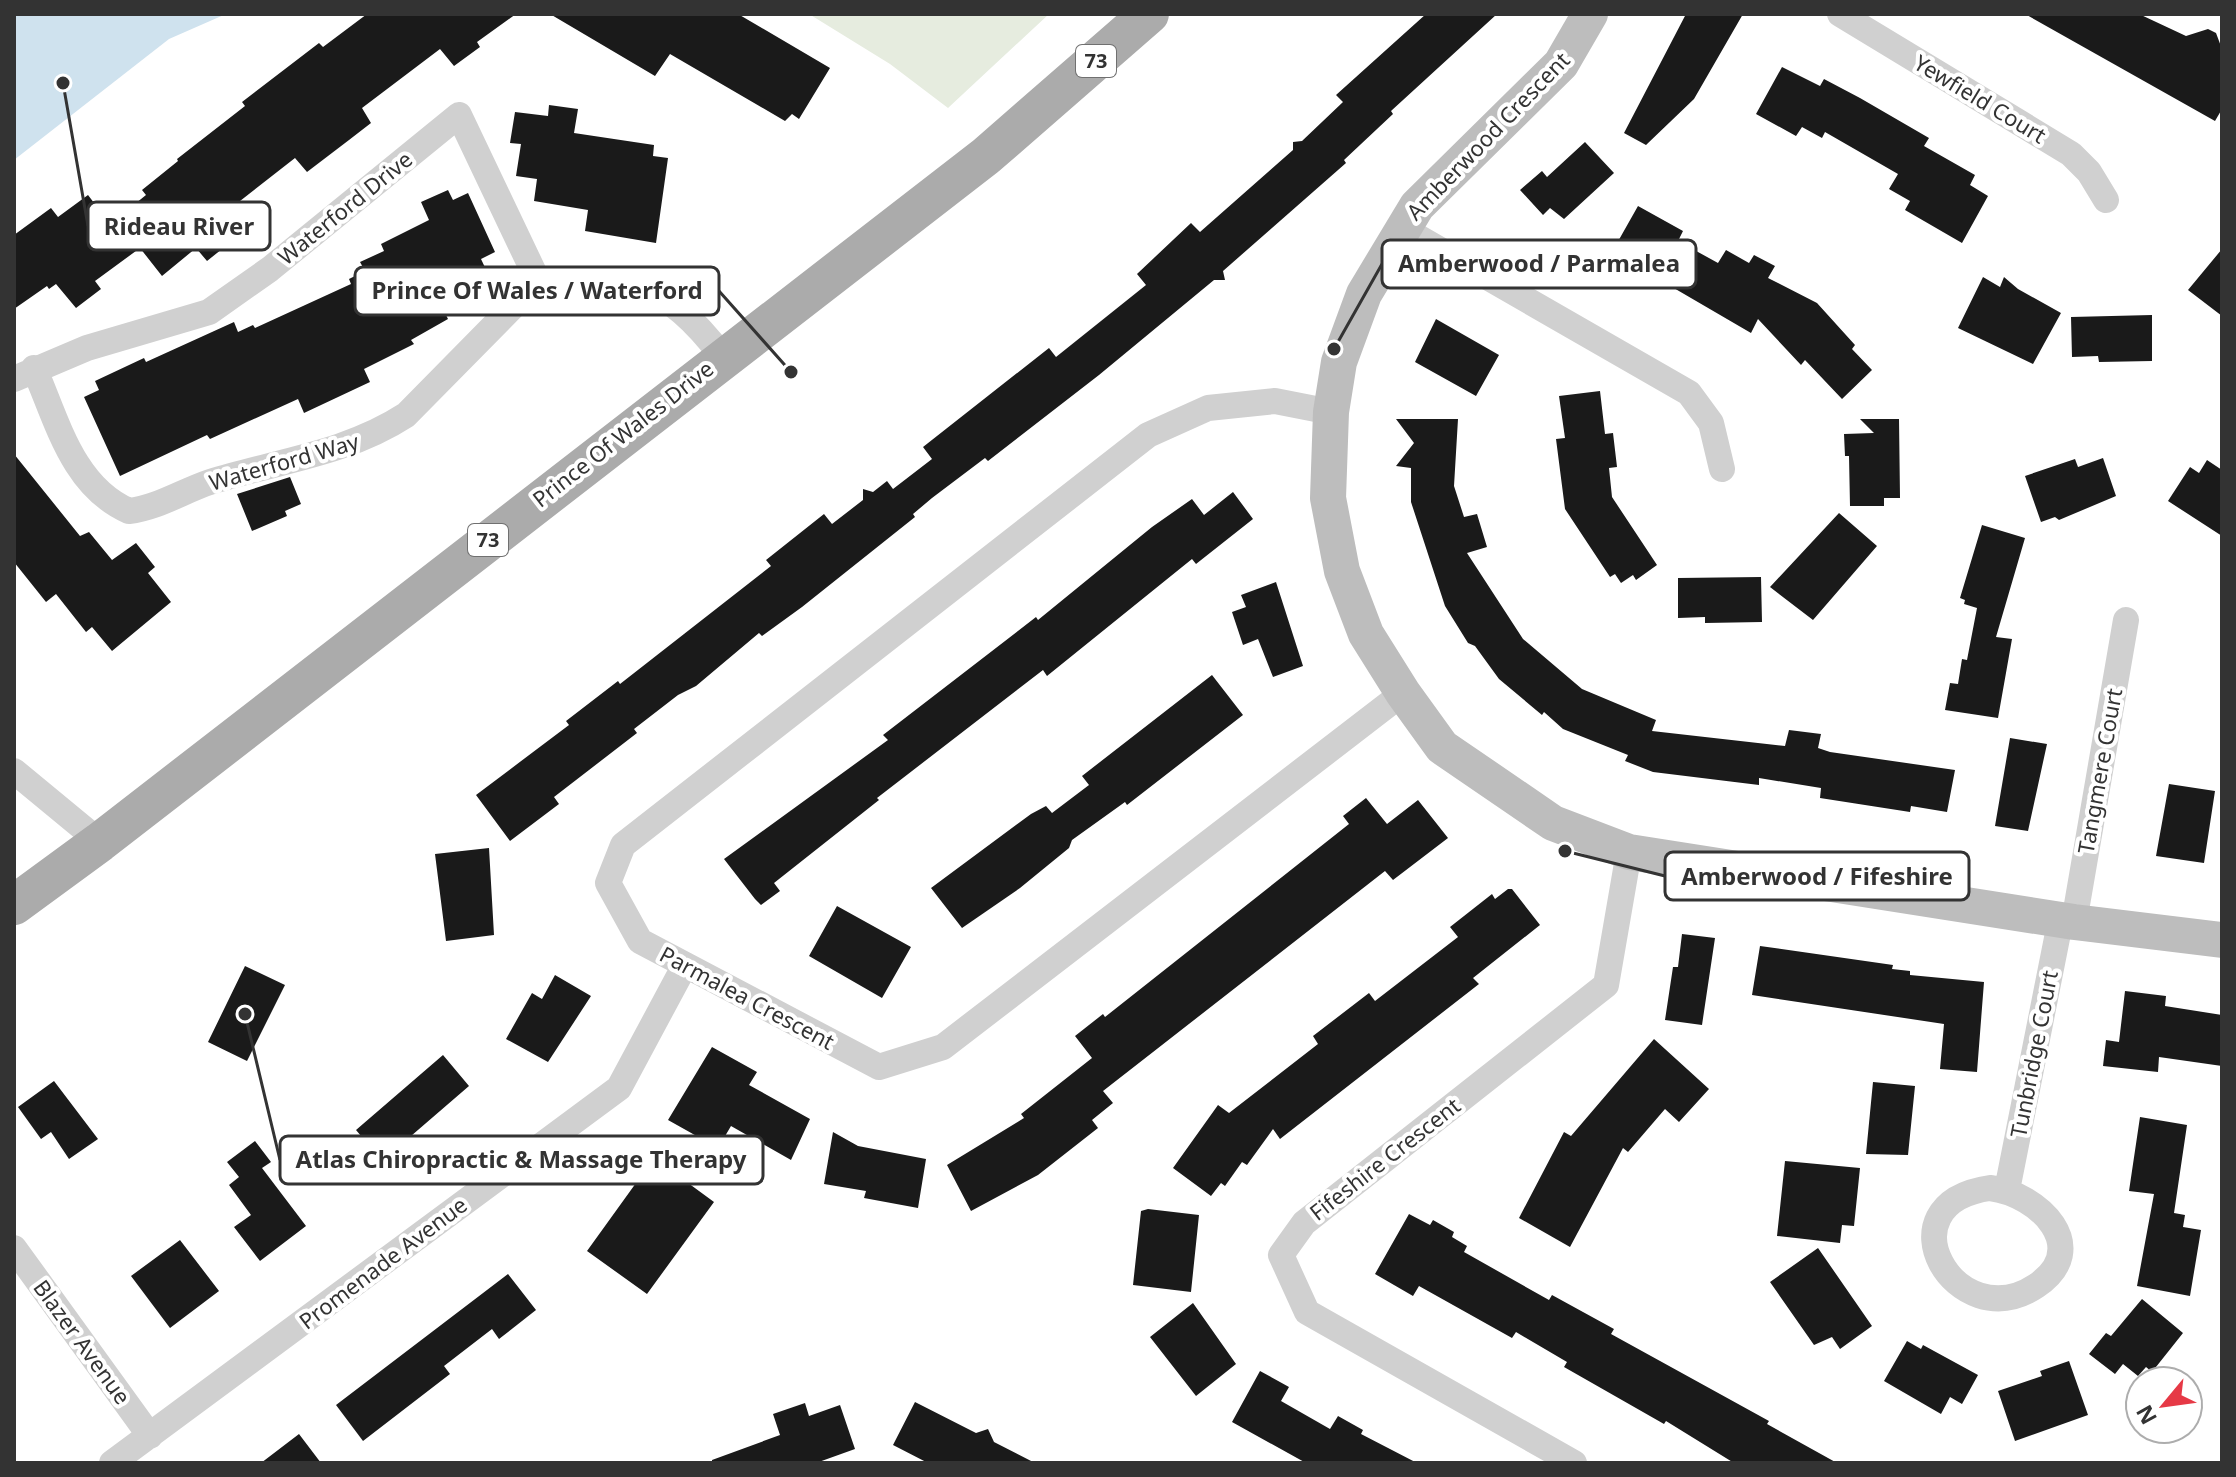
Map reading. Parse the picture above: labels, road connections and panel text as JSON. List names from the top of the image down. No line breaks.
{"streets":{"main road":["73","Prince Of Wales Drive"],"street":["Yewfield Court","Amberwood Crescent","Waterford Drive","Waterford Way","Tangmere Court","Parmalea Crescent","Tunbridge Court","Fifeshire Crescent","Promenade Avenue","Blazer Avenue"]},"crossings":[["Amberwood Crescent","Tangmere Court"],["Amberwood Crescent","Parmalea Crescent"],["Amberwood Crescent","Tunbridge Court"],["Amberwood Crescent","Fifeshire Crescent"],["Waterford Drive","Waterford Way"],["Tangmere Court","Tunbridge Court"],["Parmalea Crescent","Promenade Avenue"],["Promenade Avenue","Blazer Avenue"]],"places":["Rideau River","Amberwood / Parmalea","Prince Of Wales / Waterford","Amberwood / Fifeshire","Atlas Chiropractic & Massage Therapy"],"north":"bottom left"}
